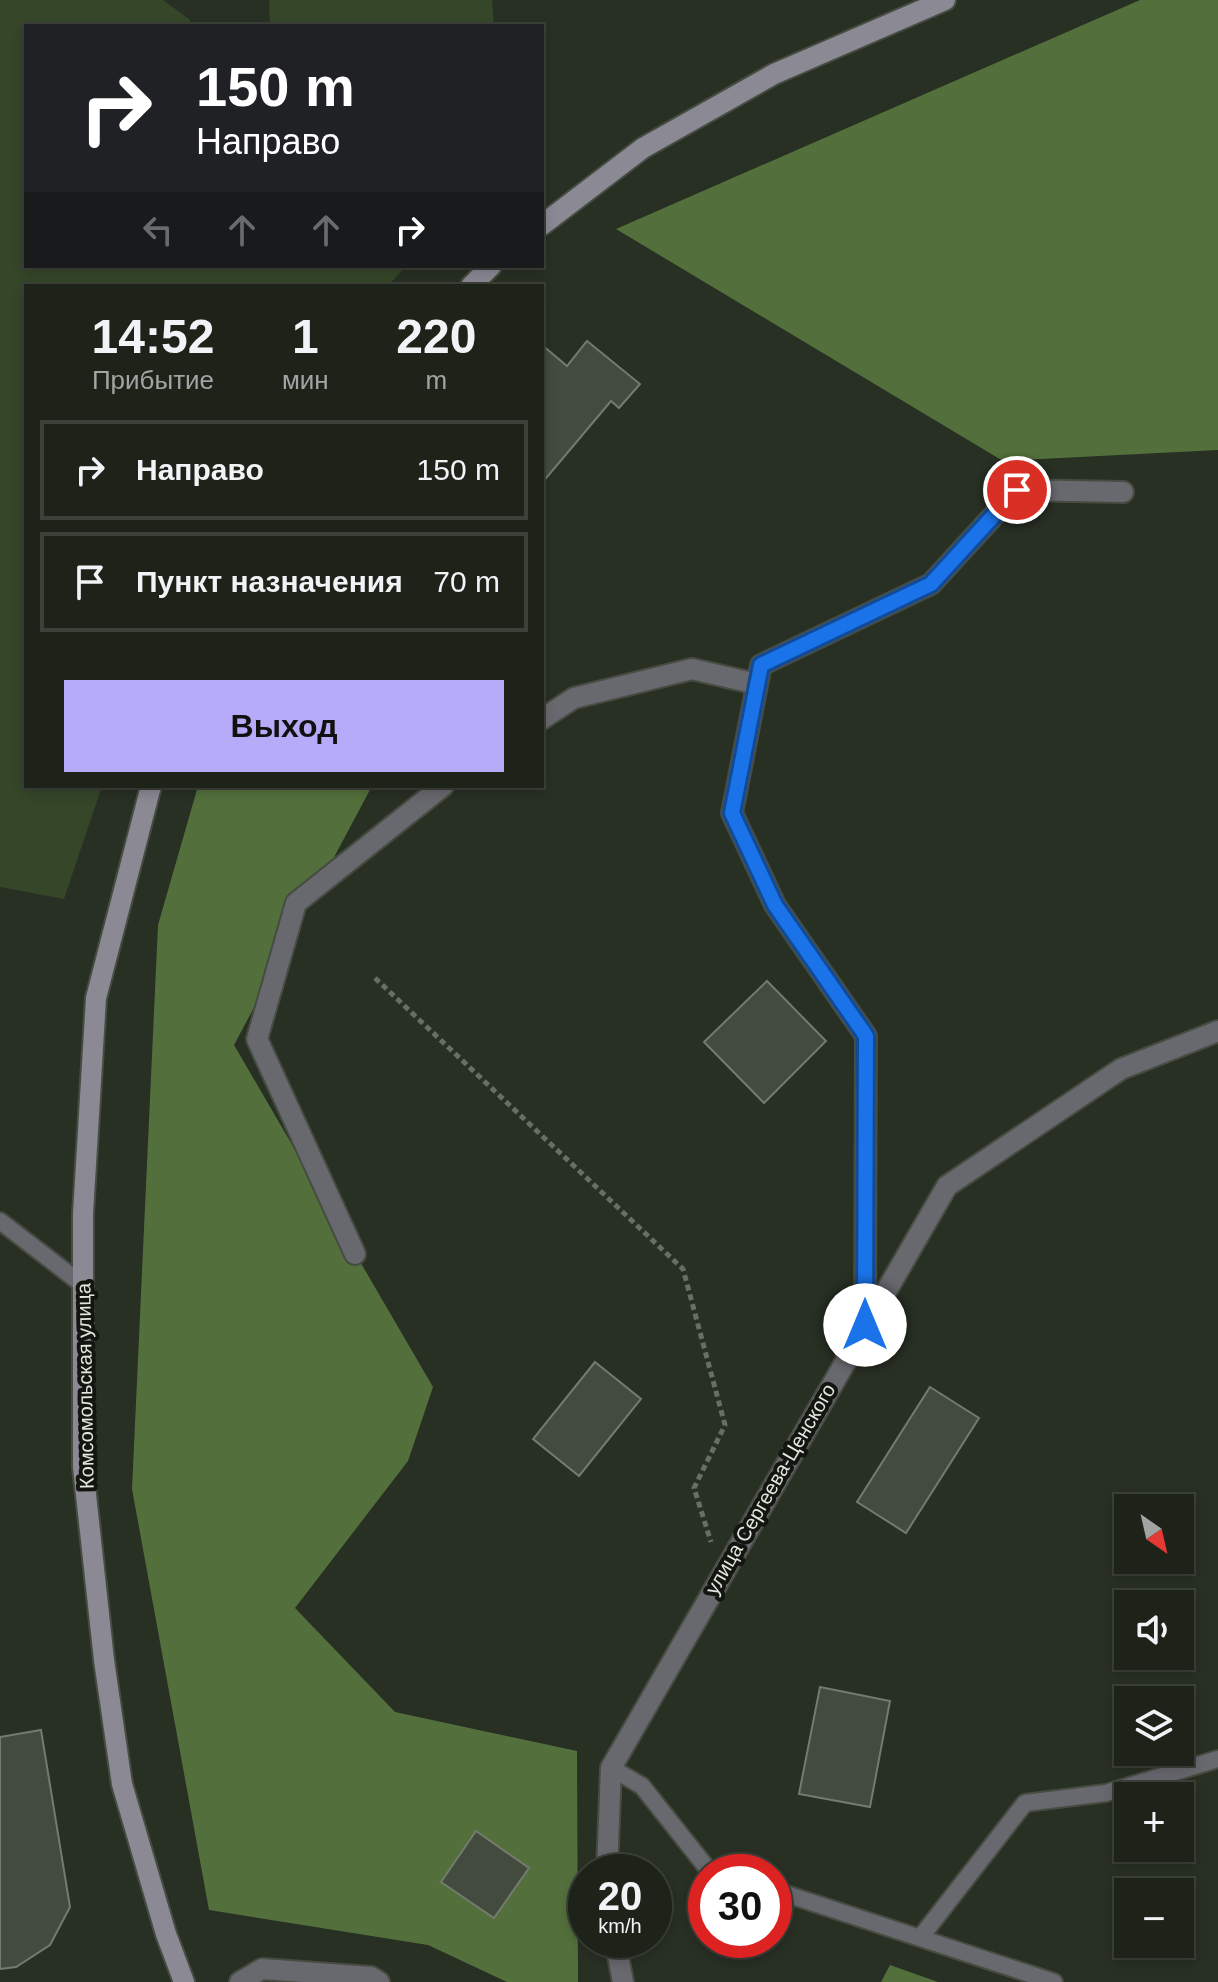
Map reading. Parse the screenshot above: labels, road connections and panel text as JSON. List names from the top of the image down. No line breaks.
{"streets":{"main road":["Комсомольская улица"],"street":["улица Сергеева-Ценского"]},"north":"bottom right","page":{"turn":["150 m","Направо"],"eta":["14:52","Прибытие","1","мин","220","m"],"list":[{"name":"Направо","value":"150 m"},{"name":"Пункт назначения","value":"70 m"}],"buttons":"Выход","map_buttons":["+","−"],"speed":"20 km/h","limit":"30"}}
